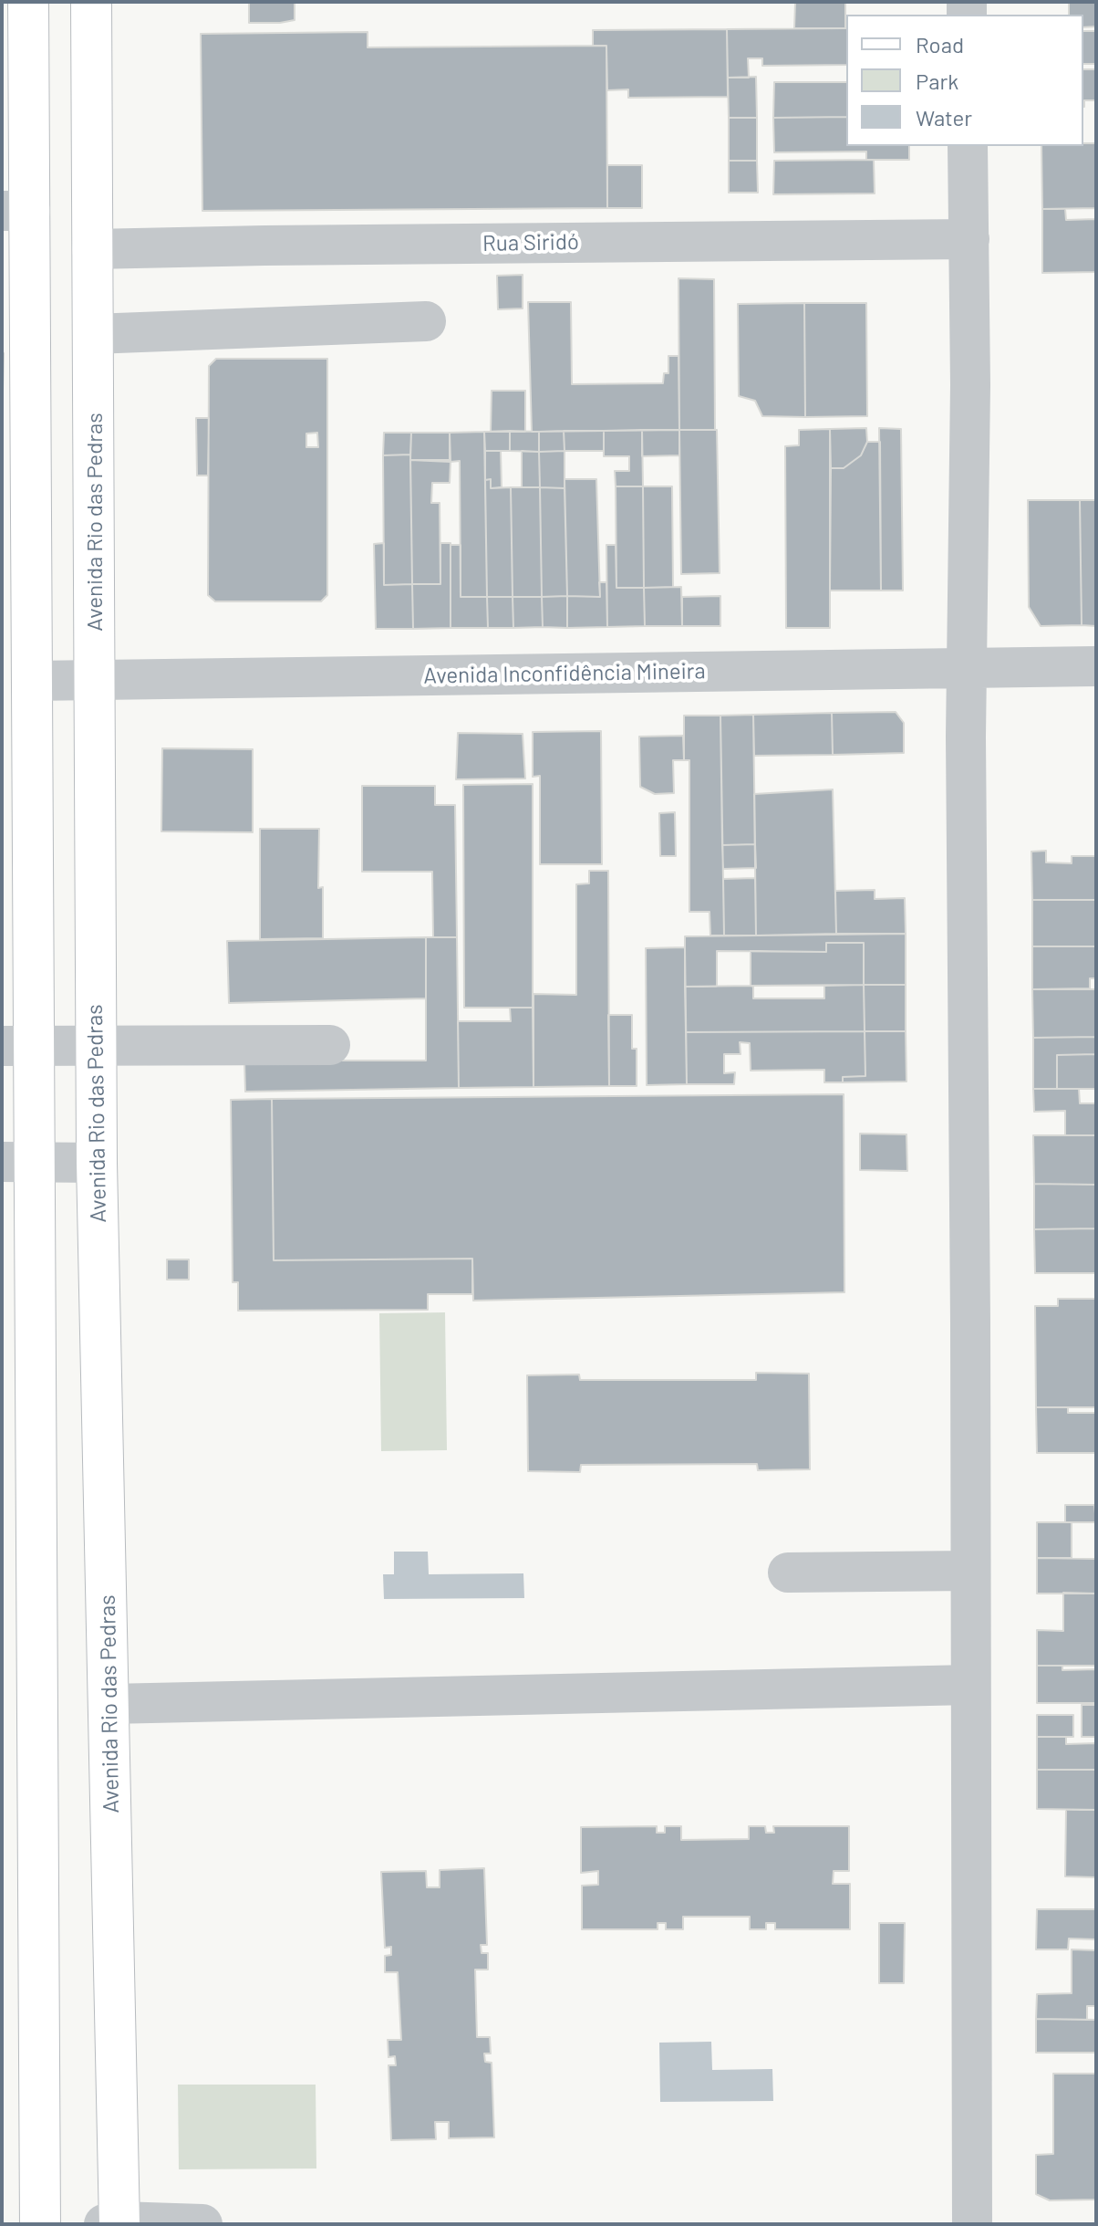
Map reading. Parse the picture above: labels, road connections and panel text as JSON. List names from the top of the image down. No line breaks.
{"streets":{"main road":["Avenida Rio das Pedras"],"street":["Rua Siridó","Avenida Inconfidência Mineira"]},"crossings":[["Rua Siridó","Avenida Rio das Pedras"],["Avenida Rio das Pedras","Avenida Inconfidência Mineira"]],"legend":["Road","Park","Water"]}
